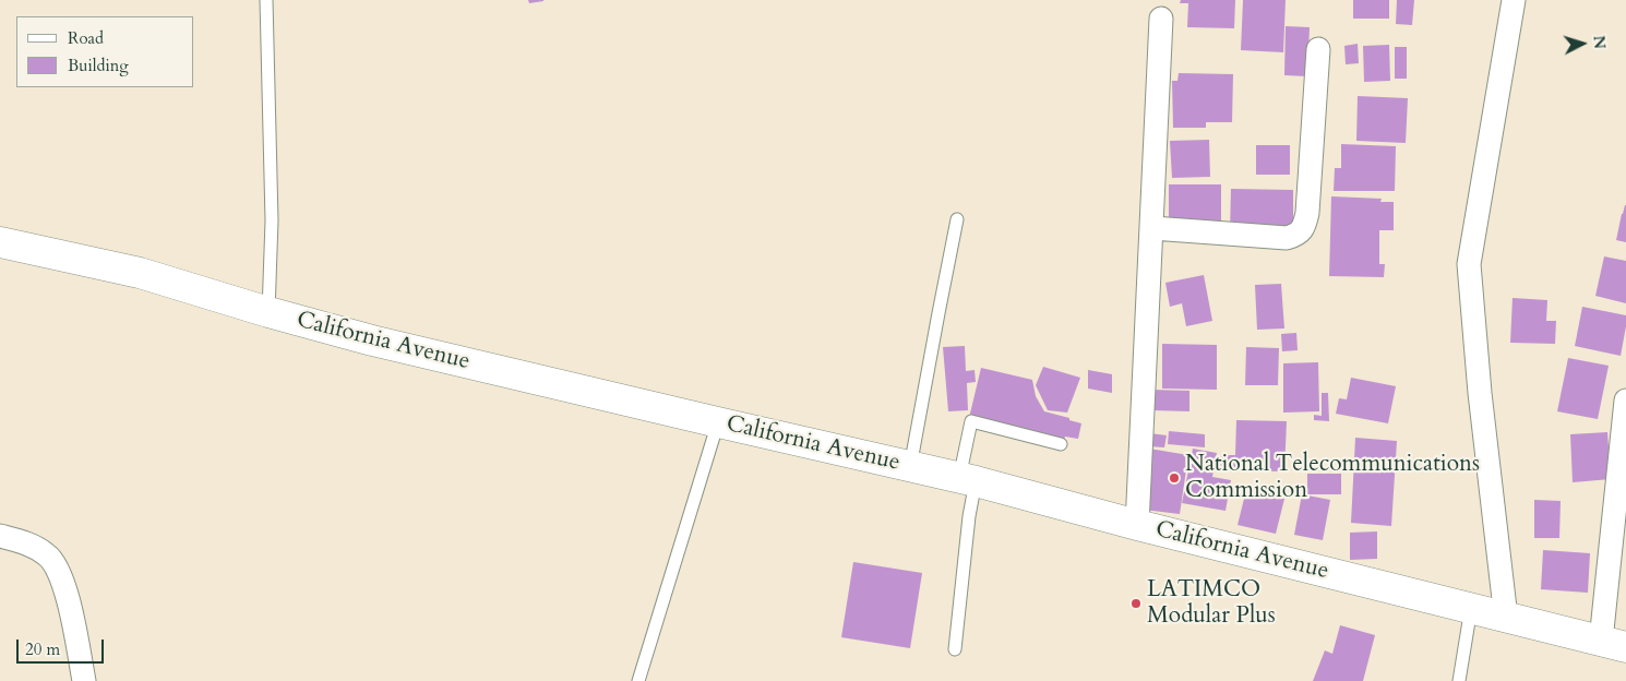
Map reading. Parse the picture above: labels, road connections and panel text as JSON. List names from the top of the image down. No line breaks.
{"streets":{"street":["California Avenue"]},"places":["National Telecommunications Commission","LATIMCO Modular Plus"],"legend":["Road","Building"],"scale_bar":"20 m","north":"right"}
